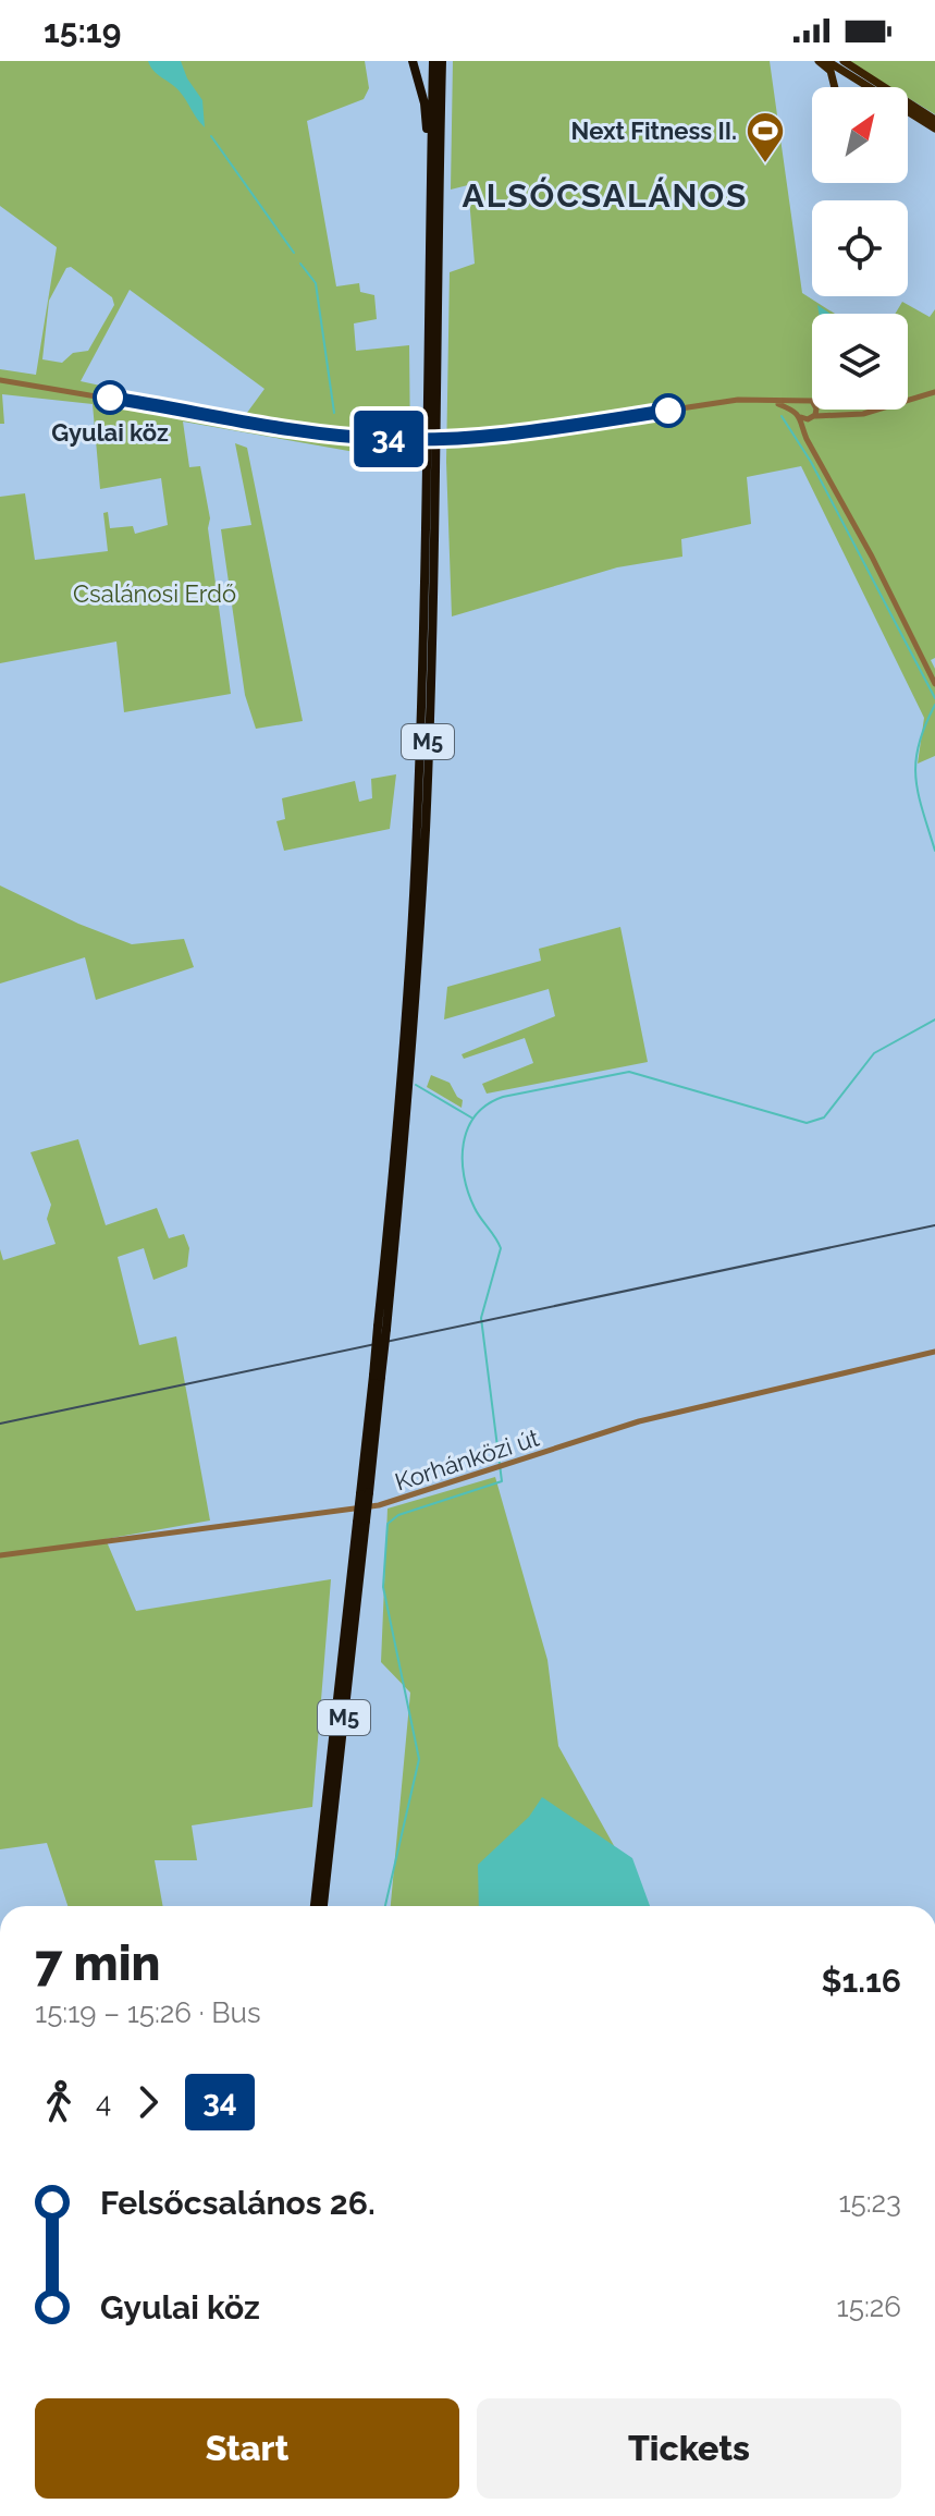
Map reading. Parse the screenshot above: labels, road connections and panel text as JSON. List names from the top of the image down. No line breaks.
{"streets":{"highway":["M5"],"street":["Korhánközi út"]},"districts":["ALSÓCSALÁNOS"],"parks":["Csalánosi Erdő"],"places":{"sports":["Next Fitness II."],"other":["Gyulai köz"]},"lines":["bus line 34"],"north":"top right","page":{"status":"15:19","on_map":"34","heading":["7 min","15:19 – 15:26 · Bus","$1.16"],"legs":["4","34"],"list":[{"name":"Felsőcsalános 26.","value":"15:23"},{"name":"Gyulai köz","value":"15:26"}],"buttons":["Start","Tickets"]}}
